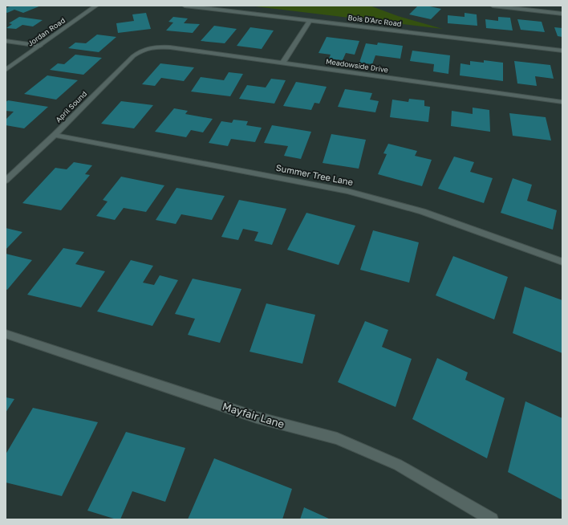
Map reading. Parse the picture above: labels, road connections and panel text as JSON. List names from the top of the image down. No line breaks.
{"streets":{"street":["Bois D'Arc Road","Jordan Road","Meadowside Drive","April Sound","Summer Tree Lane","Mayfair Lane"]},"crossings":[["Meadowside Drive","April Sound"],["April Sound","Summer Tree Lane"]]}
